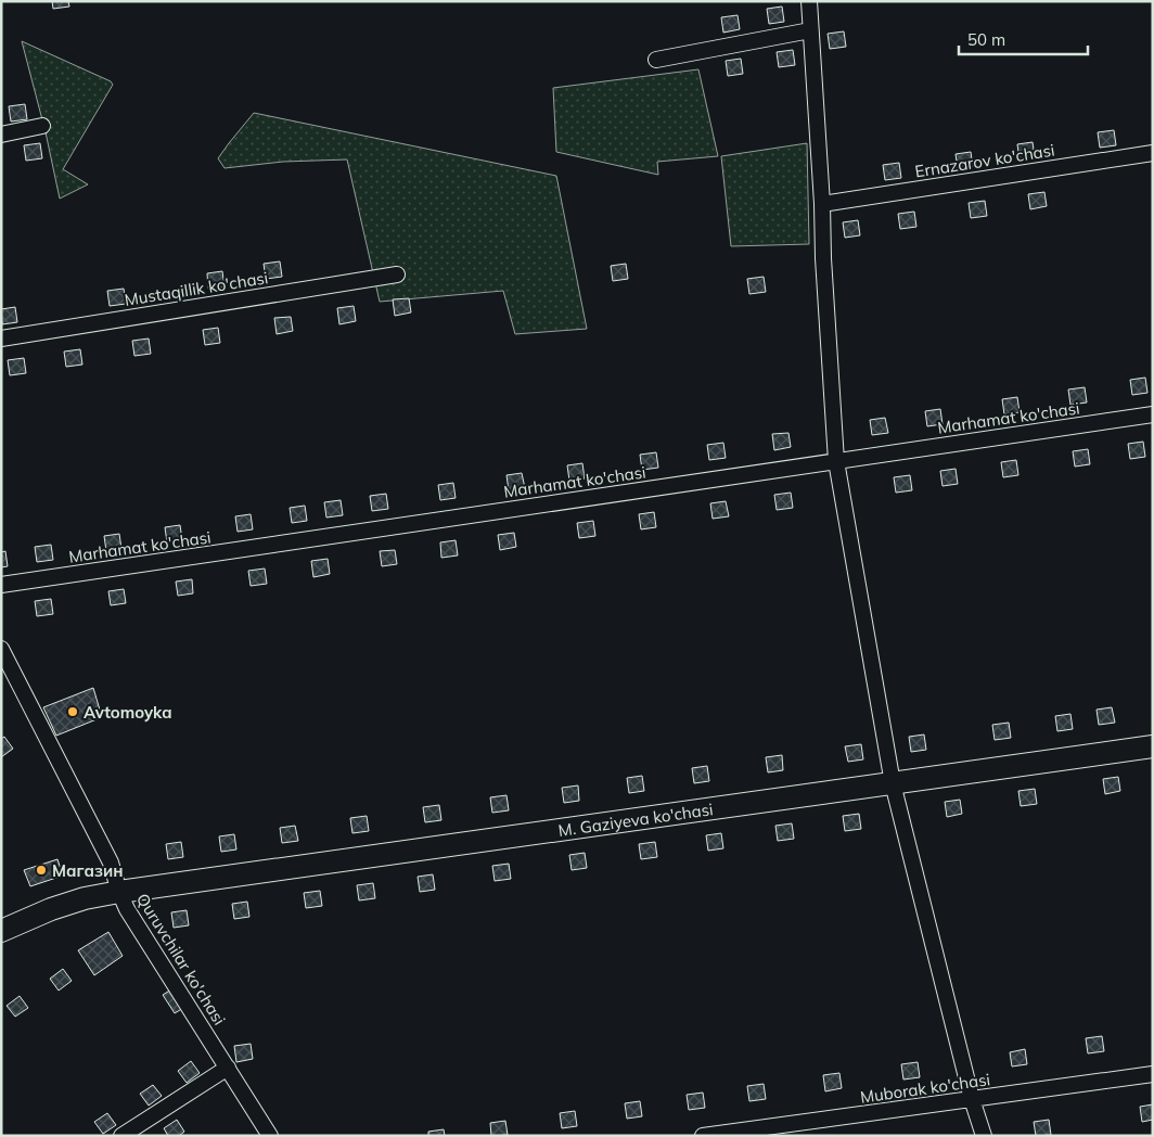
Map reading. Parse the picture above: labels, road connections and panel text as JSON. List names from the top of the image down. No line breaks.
{"streets":{"street":["Ernazarov ko'chasi","Mustaqillik ko'chasi","Marhamat ko'chasi","M. Gaziyeva ko'chasi","Quruvchilar ko'chasi","Muborak ko'chasi"]},"crossings":[["M. Gaziyeva ko'chasi","Quruvchilar ko'chasi"]],"places":["Avtomoyka","Магазин"],"scale_bar":"50 m"}
